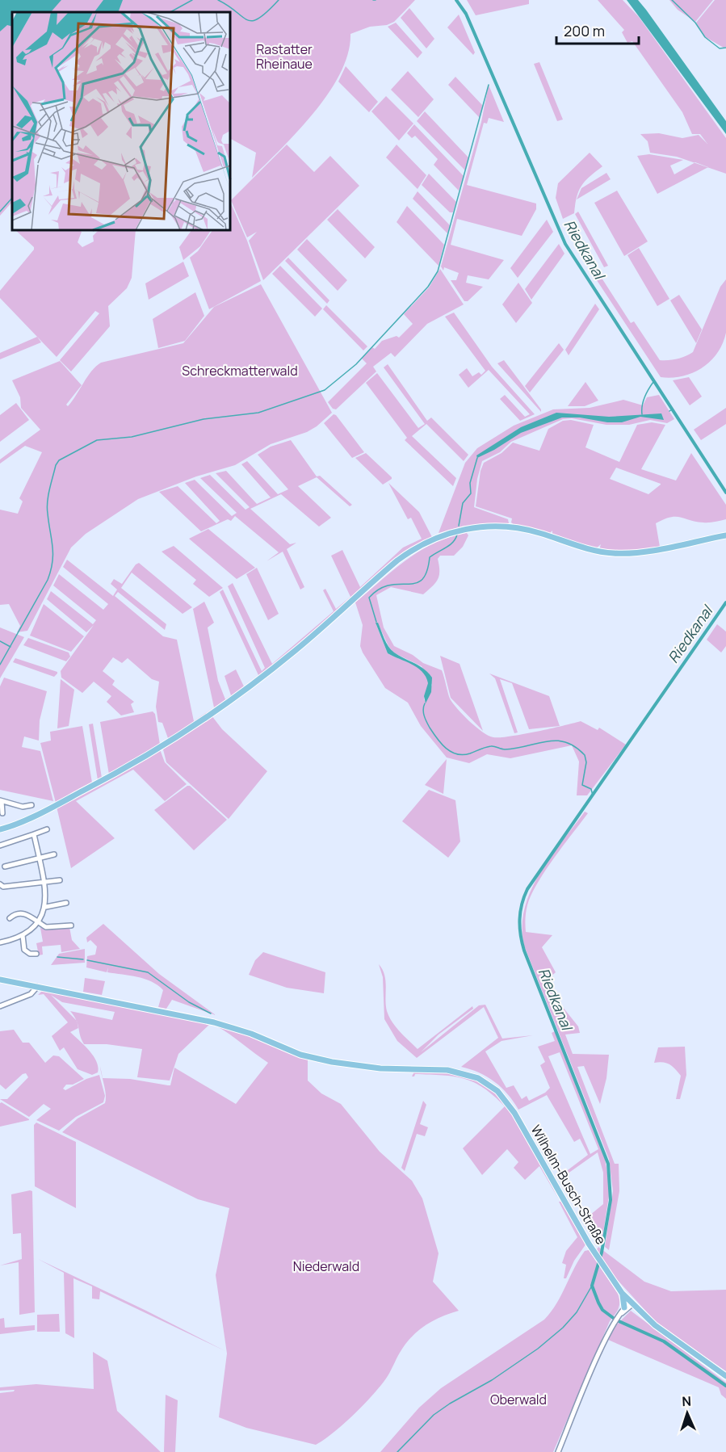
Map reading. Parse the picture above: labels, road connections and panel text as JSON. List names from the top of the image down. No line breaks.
{"streets":{"main road":["Wilhelm-Busch-Straße"]},"water":["Riedkanal"],"parks":["Rastatter Rheinaue","Schreckmatterwald","Niederwald","Oberwald"],"scale_bar":"200 m","north":"top"}
